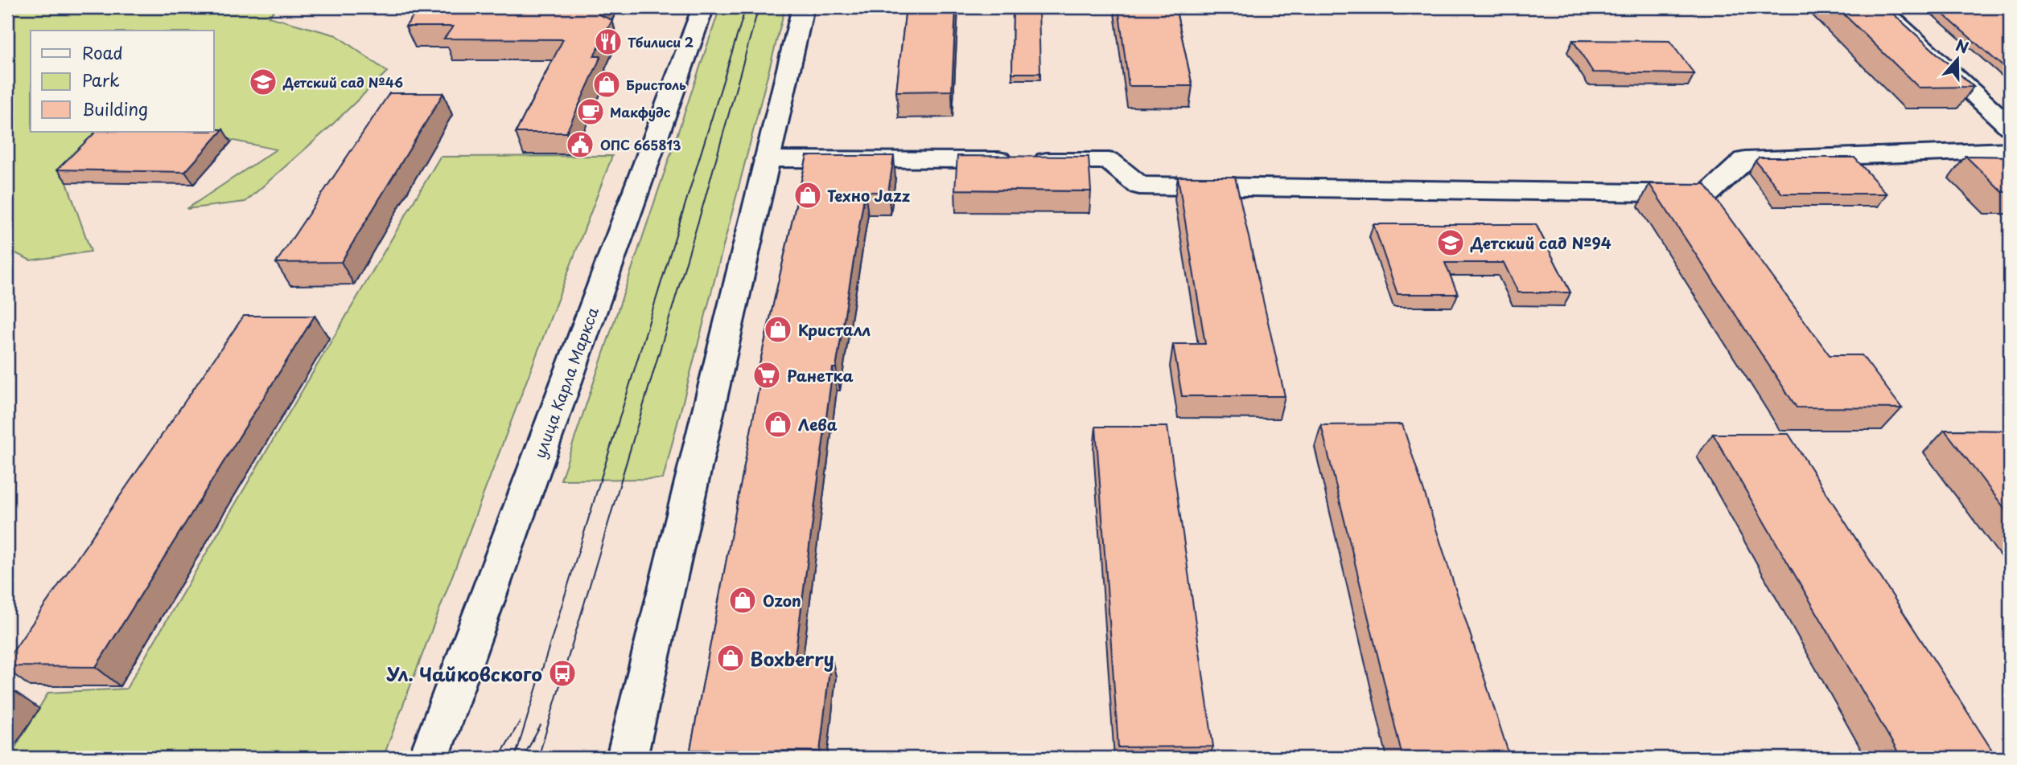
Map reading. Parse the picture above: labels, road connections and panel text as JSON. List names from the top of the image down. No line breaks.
{"streets":{"main road":["улица Карла Маркса"]},"places":{"restaurant":["Тбилиси 2"],"school or university":["Детский сад №46","Детский сад №94"],"shop":["Бристоль","Техно Jazz","Кристалл","Лева","Ozon","Boxberry"],"cafe":["Макфудс"],"public building":["ОПС 665813"],"supermarket":["Ранетка"],"bus stop":["Ул. Чайковского"]},"legend":["Road","Park","Building"],"north":"top"}
